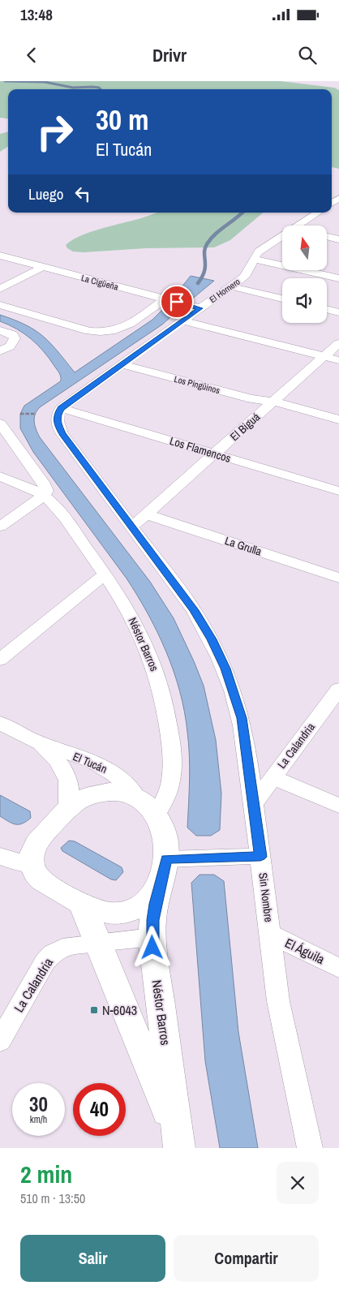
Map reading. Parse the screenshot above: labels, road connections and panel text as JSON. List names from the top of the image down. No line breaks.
{"streets":{"street":["La Cigüeña","El Hornero","Los Pingüinos","El Biguá","Los Flamencos","La Grulla","Néstor Barros","La Calandria","El Tucán","Sin Nombre","El Águila"]},"crossings":[["La Cigüeña","El Hornero"],["El Hornero","Los Pingüinos"],["El Hornero","Los Flamencos"],["El Hornero","Sin Nombre"],["Los Pingüinos","El Biguá"],["El Biguá","Los Flamencos"],["El Biguá","La Grulla"],["El Biguá","Sin Nombre"],["Los Flamencos","Sin Nombre"],["Néstor Barros","La Calandria"],["Néstor Barros","El Tucán"],["La Calandria","Sin Nombre"],["Sin Nombre","El Águila"]],"places":{"transit":["N-6043"]},"north":"top","page":{"status":"13:48","header":"Drivr","turn":["30 m","El Tucán"],"then":"Luego","speed":"30 km/h","limit":"40","heading":["2 min","510 m · 13:50"],"buttons":["Salir","Compartir"]}}
